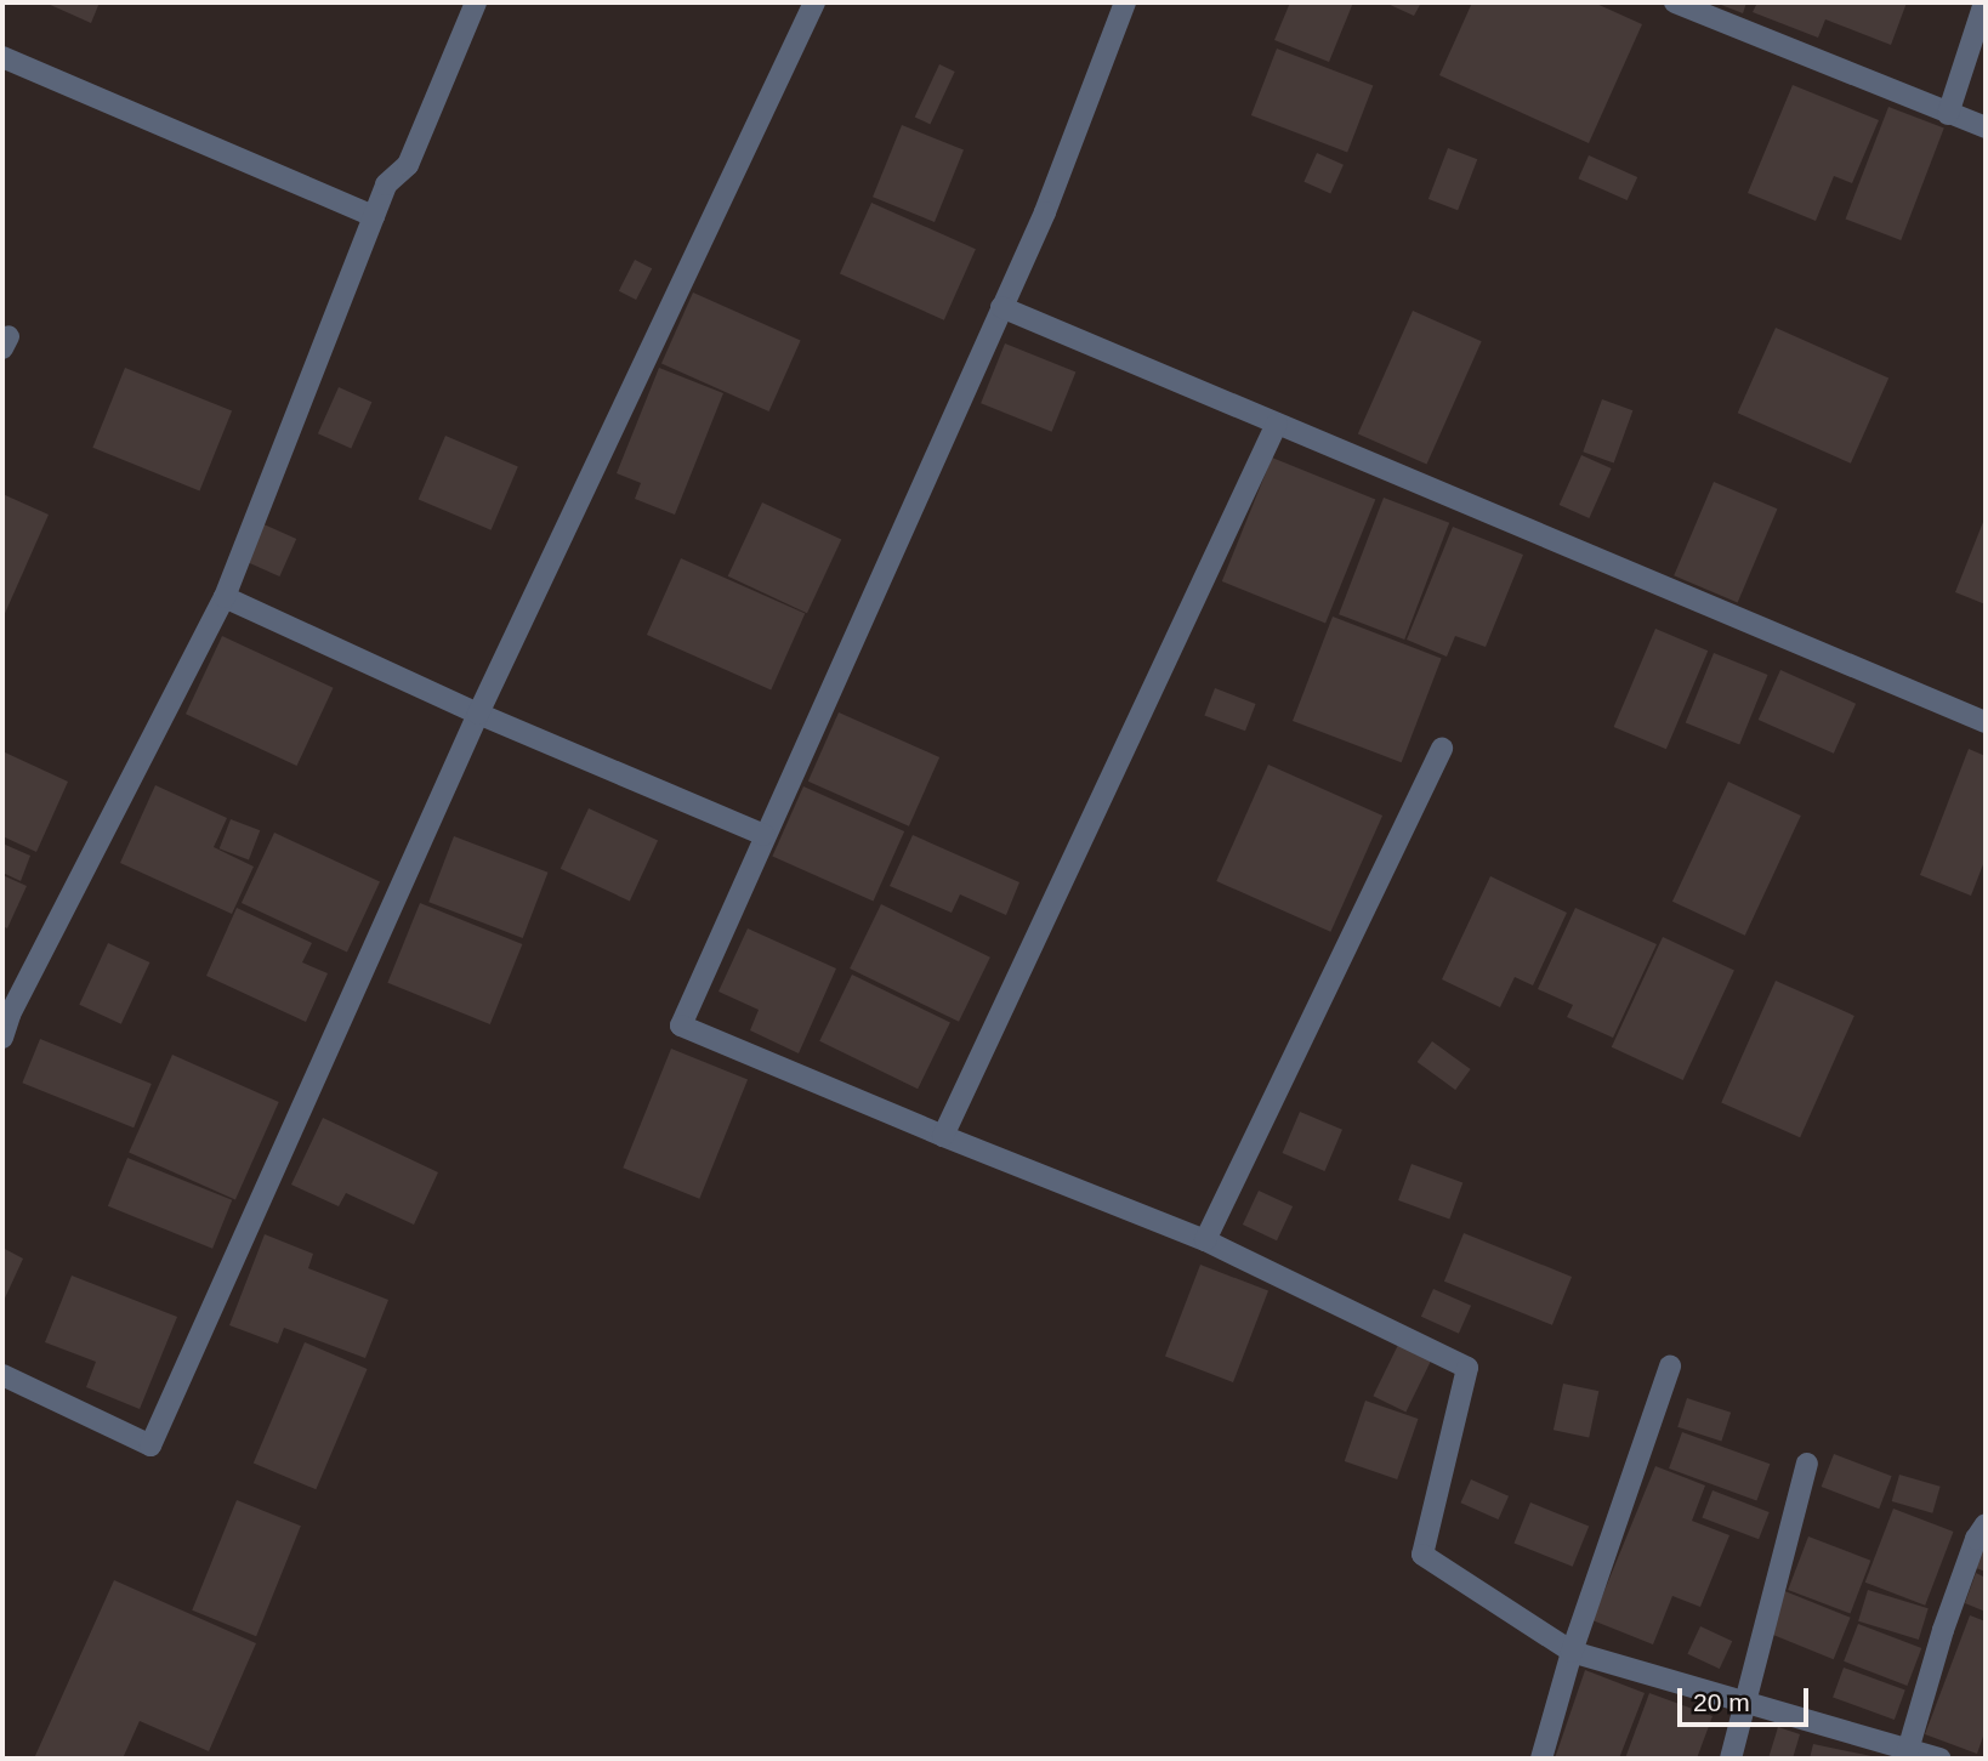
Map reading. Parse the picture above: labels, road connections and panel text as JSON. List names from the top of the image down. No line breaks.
{"scale_bar":"20 m"}
